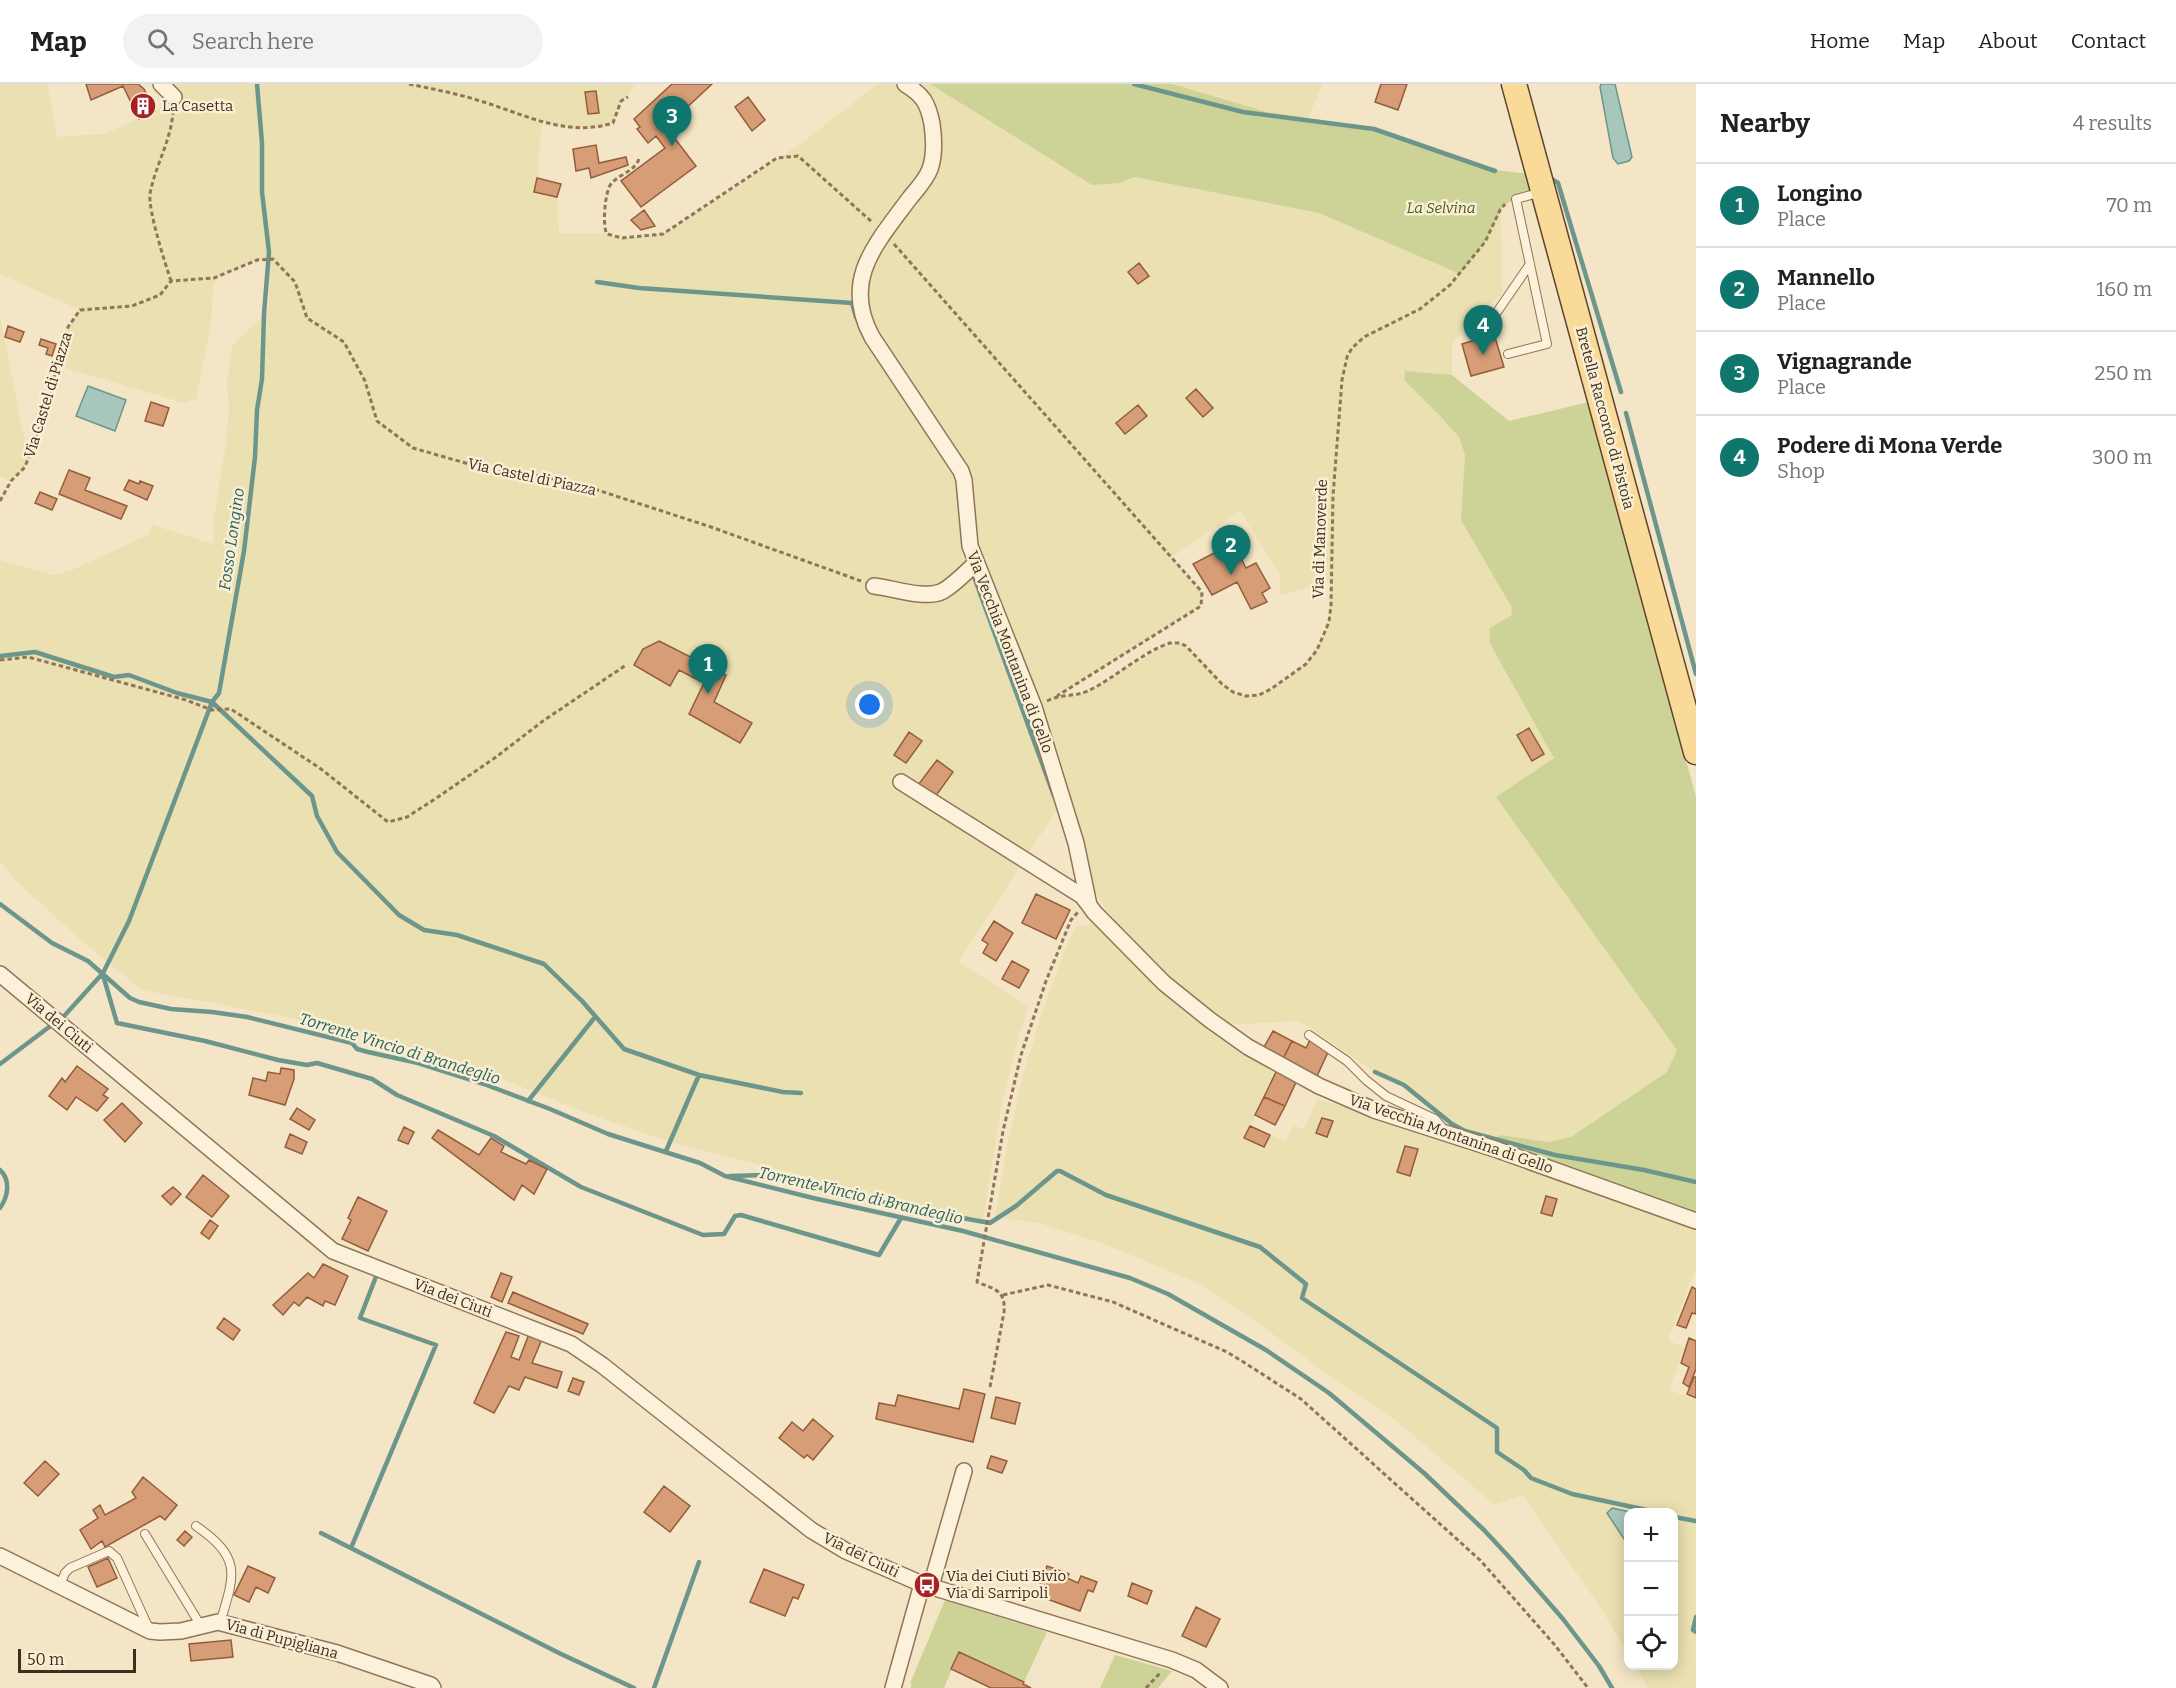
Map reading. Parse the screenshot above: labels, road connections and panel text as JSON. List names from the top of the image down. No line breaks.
{"streets":{"main road":["Bretella Raccordo di Pistoia"],"street":["Via Vecchia Montanina di Gello","Via dei Ciuti","Via di Pupigliana"],"path":["Via Castel di Piazza","Via di Manoverde"]},"crossings":[["Via di Manoverde","Via Vecchia Montanina di Gello"]],"water":["Fosso Longino","Torrente Vincio di Brandeglio"],"parks":["La Selvina"],"places":{"building":["La Casetta"],"bus stop":["Via dei Ciuti Bivio Via di Sarripoli"]},"scale_bar":"50 m","page":{"header":"Map","search":"Search here","nav":["Home","Map","About","Contact"],"heading":["Nearby","4 results"],"pins":["3","4","2","1"],"list":[{"mark":"1","name":"Longino","note":"Place","value":"70 m"},{"mark":"2","name":"Mannello","note":"Place","value":"160 m"},{"mark":"3","name":"Vignagrande","note":"Place","value":"250 m"},{"mark":"4","name":"Podere di Mona Verde","note":"Shop","value":"300 m"}],"map_buttons":["+","−"],"scale":"50 m"}}
